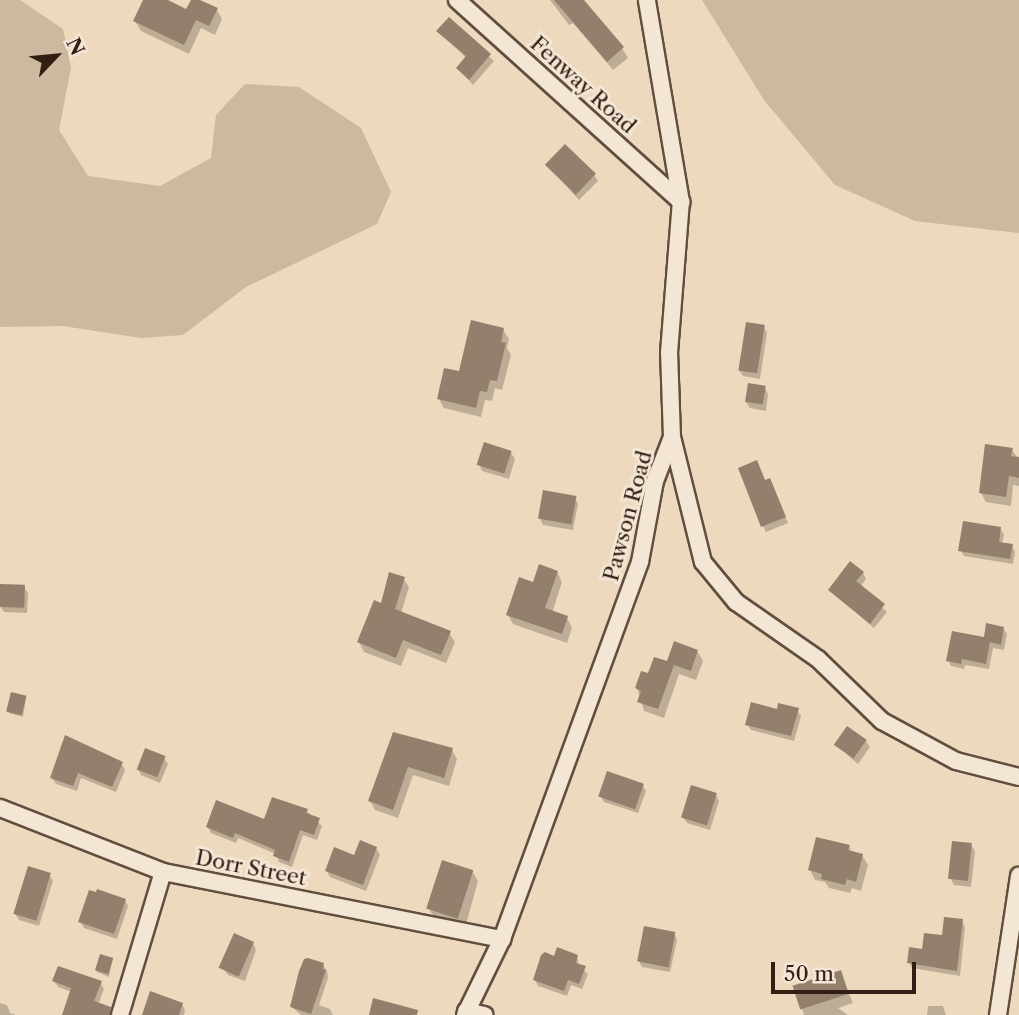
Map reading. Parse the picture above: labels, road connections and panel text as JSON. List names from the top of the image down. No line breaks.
{"streets":{"street":["Fenway Road","Pawson Road","Dorr Street"]},"crossings":[["Fenway Road","Pawson Road"],["Pawson Road","Dorr Street"]],"scale_bar":"50 m","north":"top right"}
